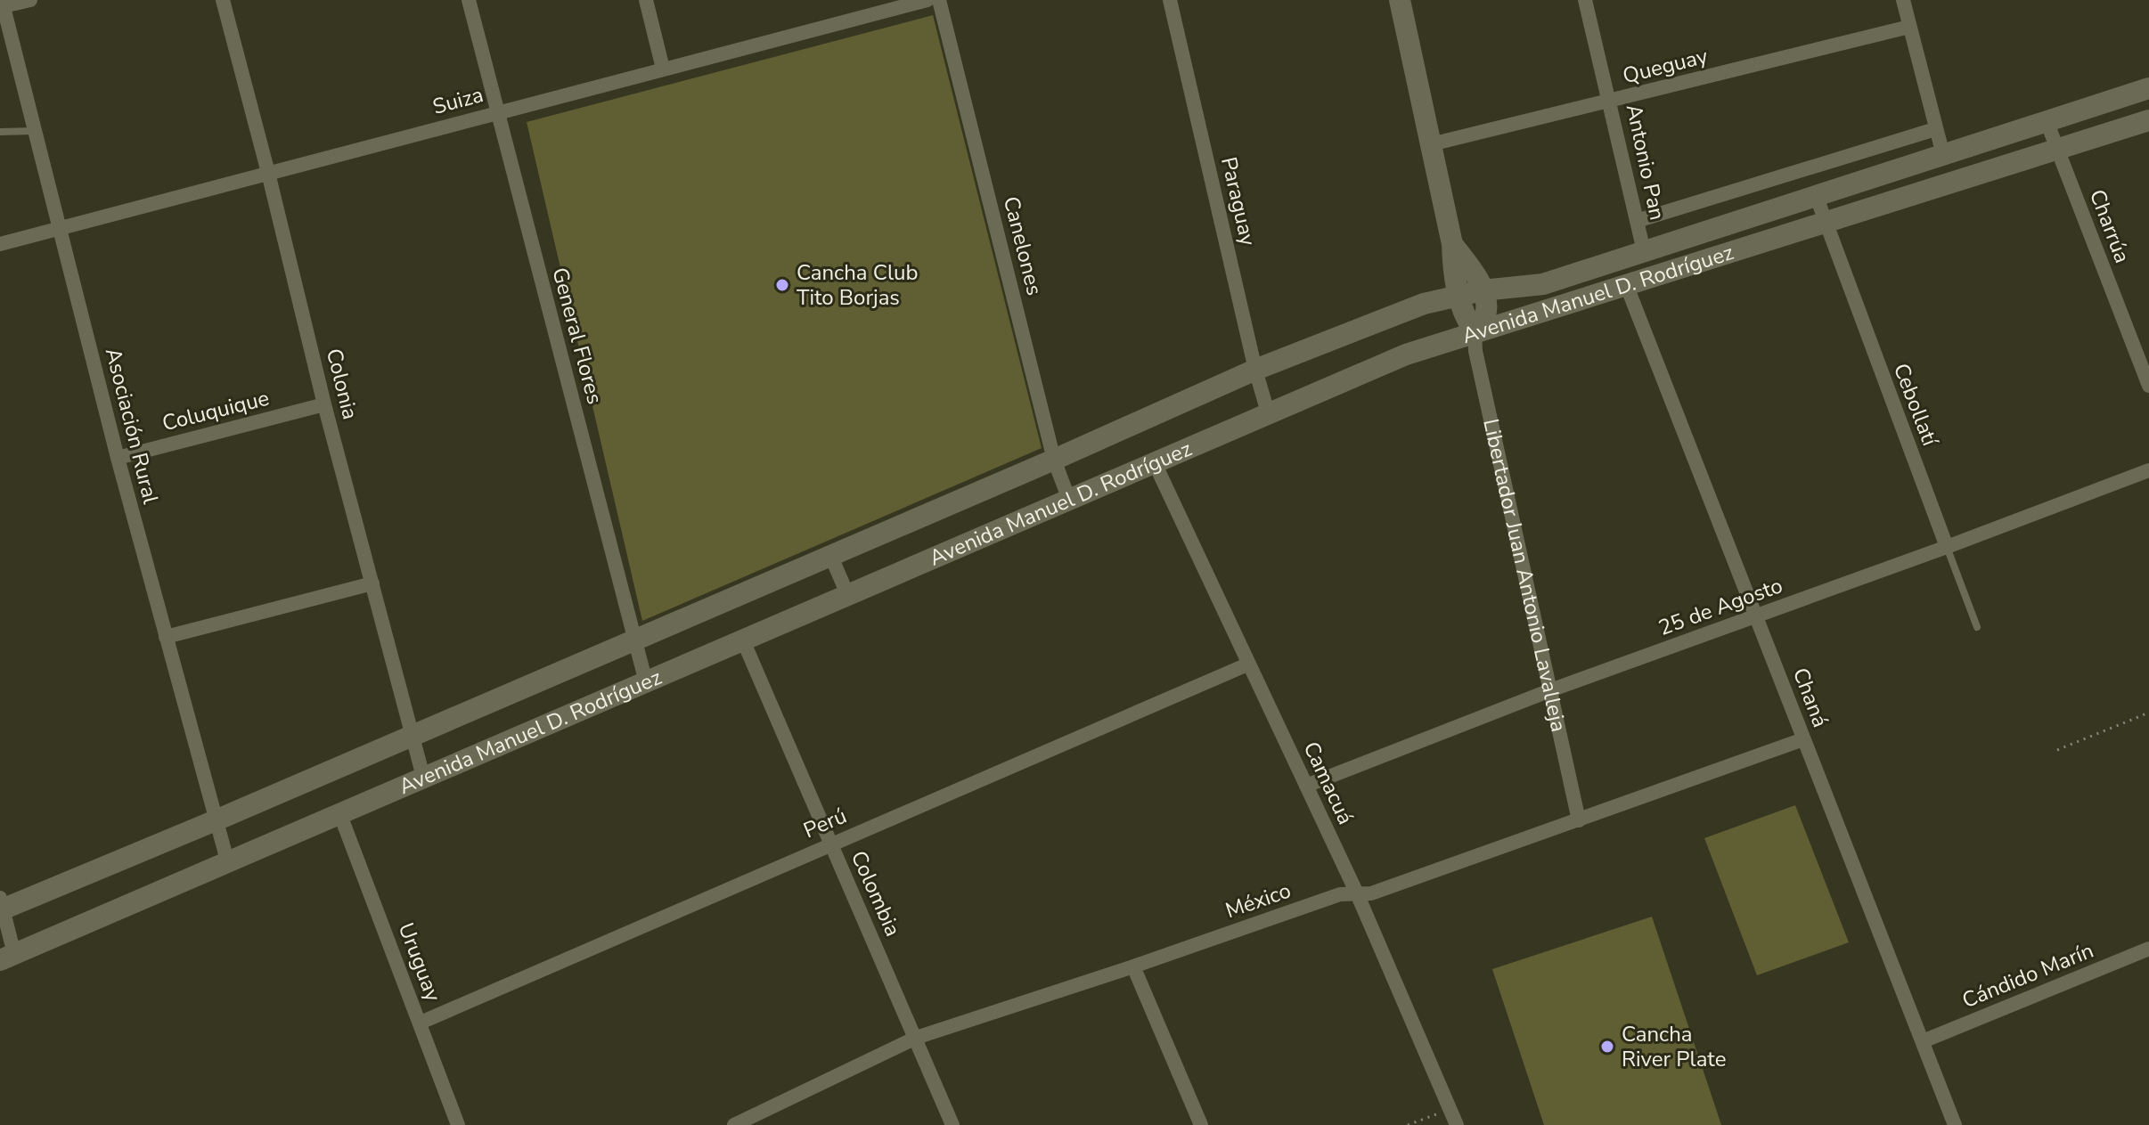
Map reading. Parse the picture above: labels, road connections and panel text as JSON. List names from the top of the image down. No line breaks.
{"streets":{"street":["Queguay","Suiza","Antonio Pan","Paraguay","Charrúa","Canelones","Avenida Manuel D. Rodríguez","General Flores","Colonia","Cebollatí","Coluquique","Asociación Rural","Libertador Juan Antonio Lavalleja","25 de Agosto","Chaná","Camacuá","Perú","Colombia","México","Uruguay","Cándido Marín"]},"crossings":[["Queguay","Antonio Pan"],["Queguay","Libertador Juan Antonio Lavalleja"],["Suiza","General Flores"],["Suiza","Colonia"],["Suiza","Asociación Rural"],["Antonio Pan","Avenida Manuel D. Rodríguez"],["Paraguay","Avenida Manuel D. Rodríguez"],["Charrúa","Avenida Manuel D. Rodríguez"],["Canelones","Avenida Manuel D. Rodríguez"],["Avenida Manuel D. Rodríguez","General Flores"],["Avenida Manuel D. Rodríguez","Colonia"],["Avenida Manuel D. Rodríguez","Cebollatí"],["Avenida Manuel D. Rodríguez","Asociación Rural"],["Avenida Manuel D. Rodríguez","Libertador Juan Antonio Lavalleja"],["Avenida Manuel D. Rodríguez","Chaná"],["Avenida Manuel D. Rodríguez","Camacuá"],["Avenida Manuel D. Rodríguez","Colombia"],["Avenida Manuel D. Rodríguez","Uruguay"],["Colonia","Coluquique"],["Cebollatí","25 de Agosto"],["Coluquique","Asociación Rural"],["Libertador Juan Antonio Lavalleja","25 de Agosto"],["Libertador Juan Antonio Lavalleja","México"],["25 de Agosto","Chaná"],["25 de Agosto","Camacuá"],["Chaná","México"],["Chaná","Cándido Marín"],["Camacuá","Perú"],["Camacuá","México"],["Perú","Colombia"],["Perú","Uruguay"],["Colombia","México"]],"places":["Cancha Club Tito Borjas","Cancha River Plate"]}
